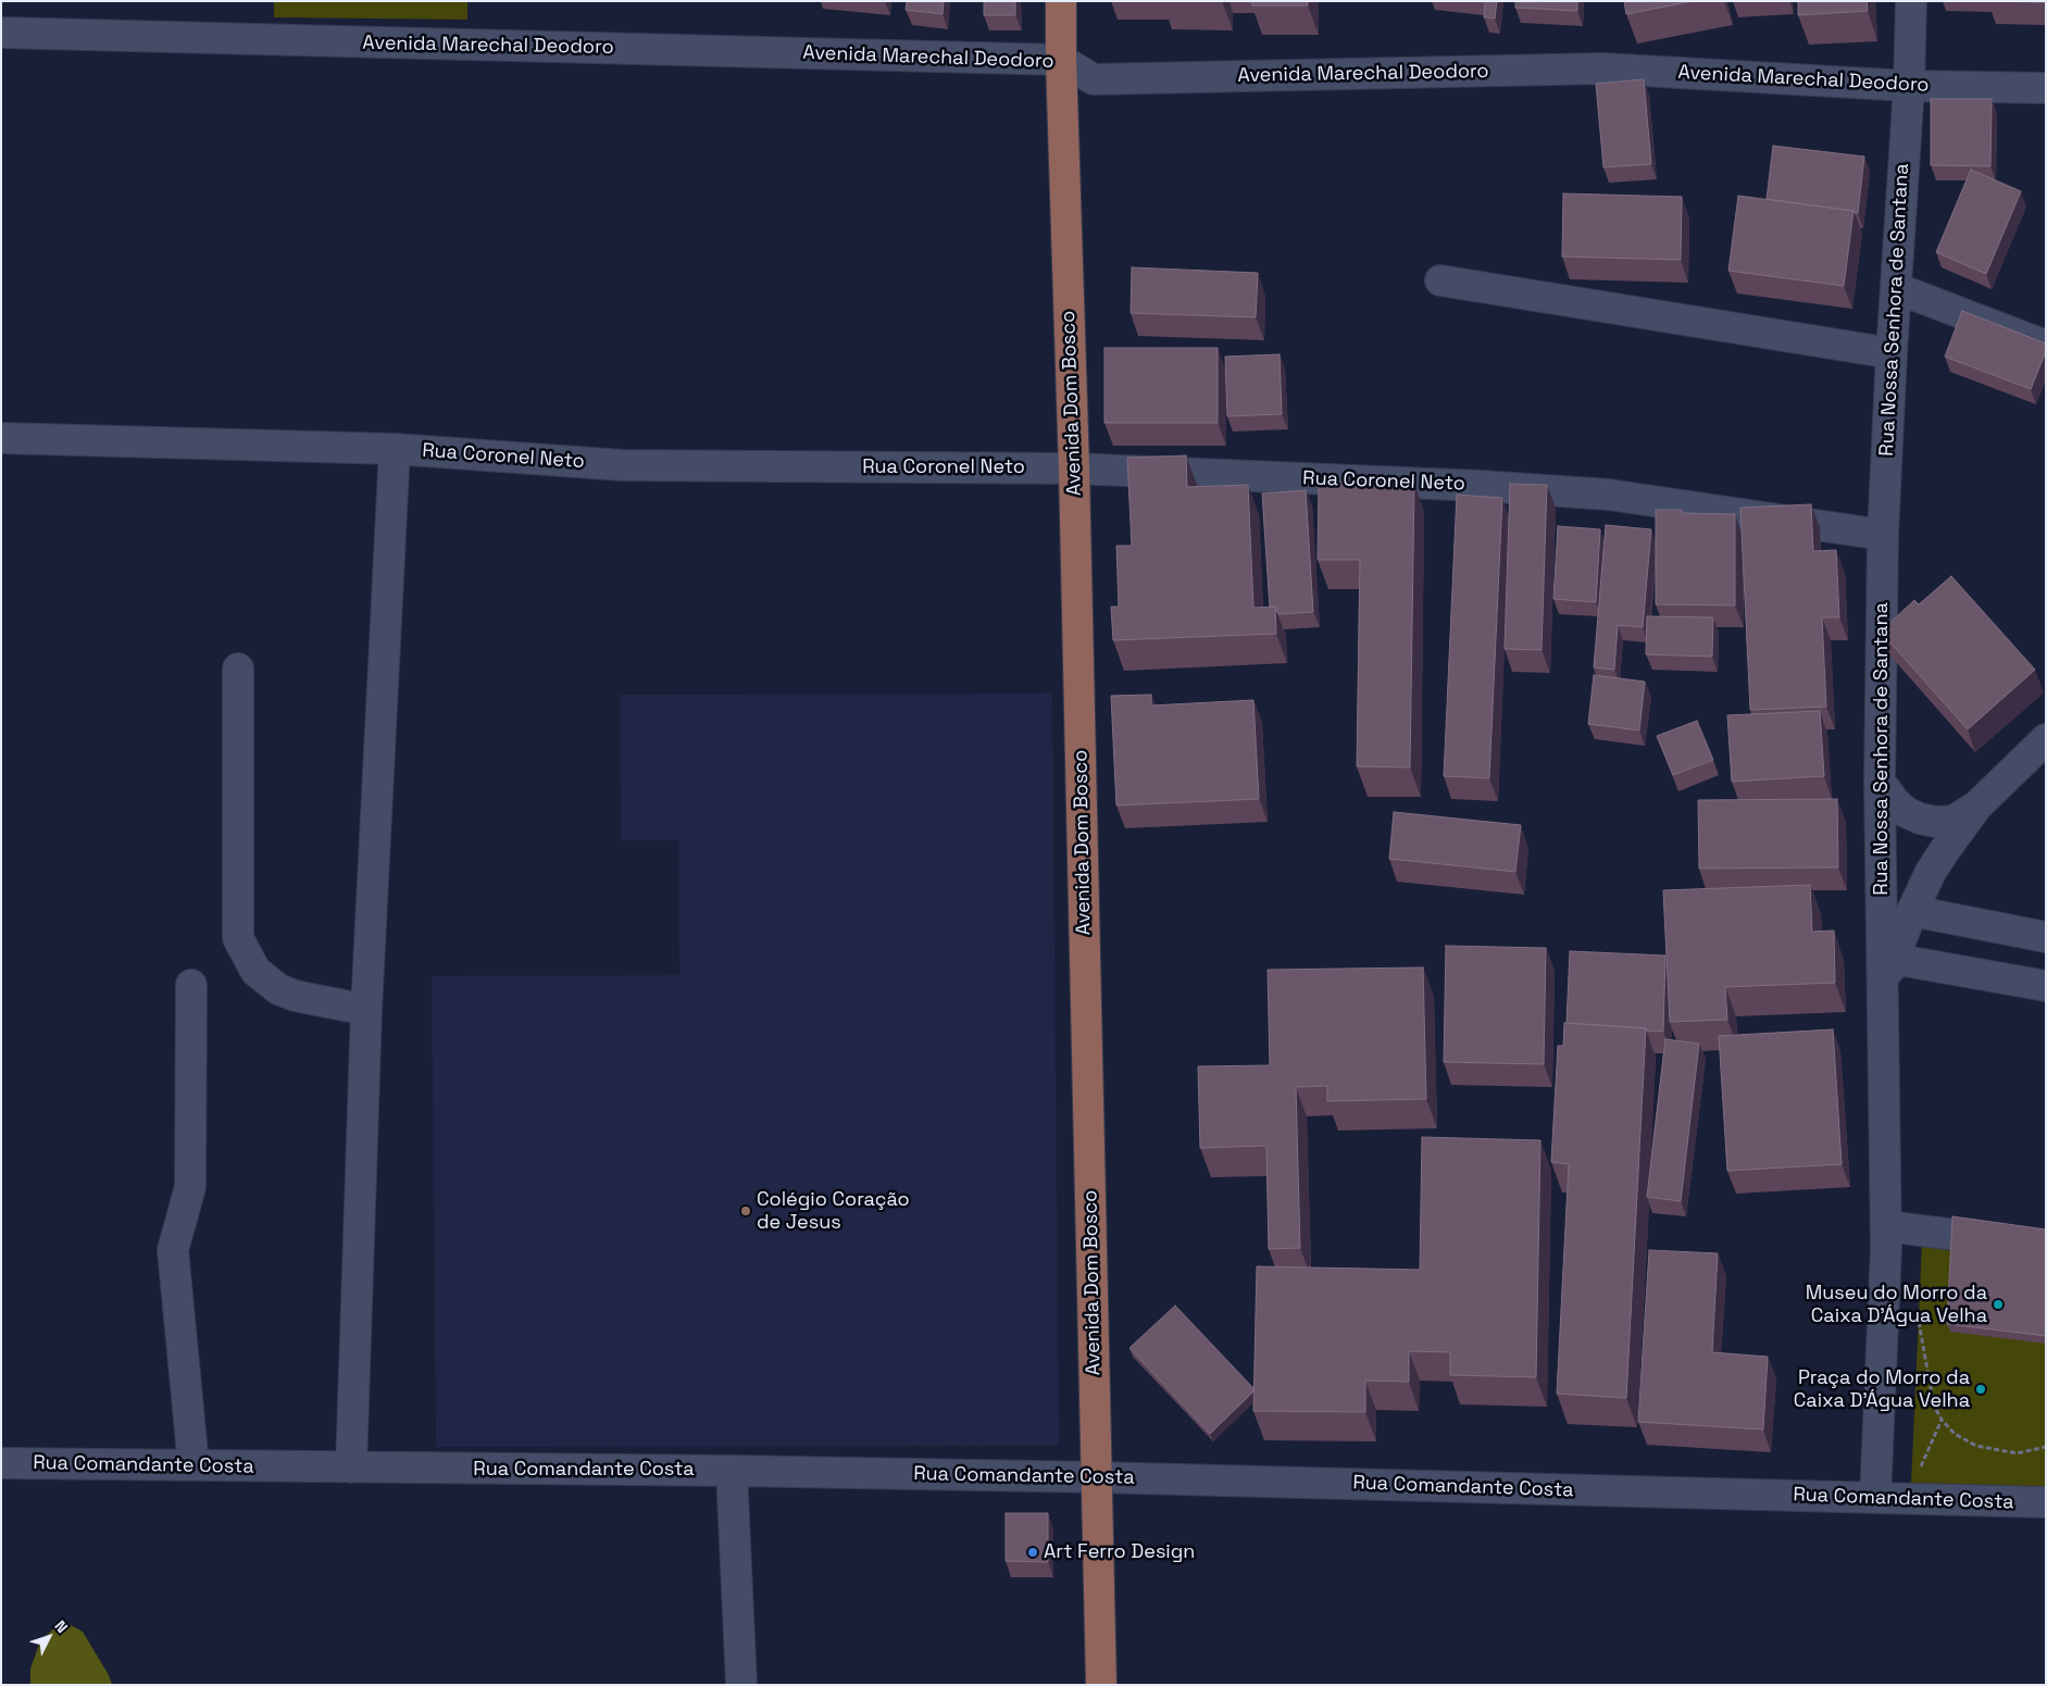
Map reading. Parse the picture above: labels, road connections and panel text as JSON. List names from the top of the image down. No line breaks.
{"streets":{"main road":["Avenida Dom Bosco"],"street":["Avenida Marechal Deodoro","Rua Nossa Senhora de Santana","Rua Coronel Neto","Rua Comandante Costa"]},"crossings":[["Avenida Marechal Deodoro","Rua Nossa Senhora de Santana"],["Avenida Marechal Deodoro","Avenida Dom Bosco"],["Rua Nossa Senhora de Santana","Rua Coronel Neto"],["Rua Nossa Senhora de Santana","Rua Comandante Costa"],["Avenida Dom Bosco","Rua Coronel Neto"],["Avenida Dom Bosco","Rua Comandante Costa"]],"places":["Colégio Coração de Jesus","Museu do Morro da Caixa D'Água Velha","Praça do Morro da Caixa D'Água Velha","Art Ferro Design"],"north":"top right"}
